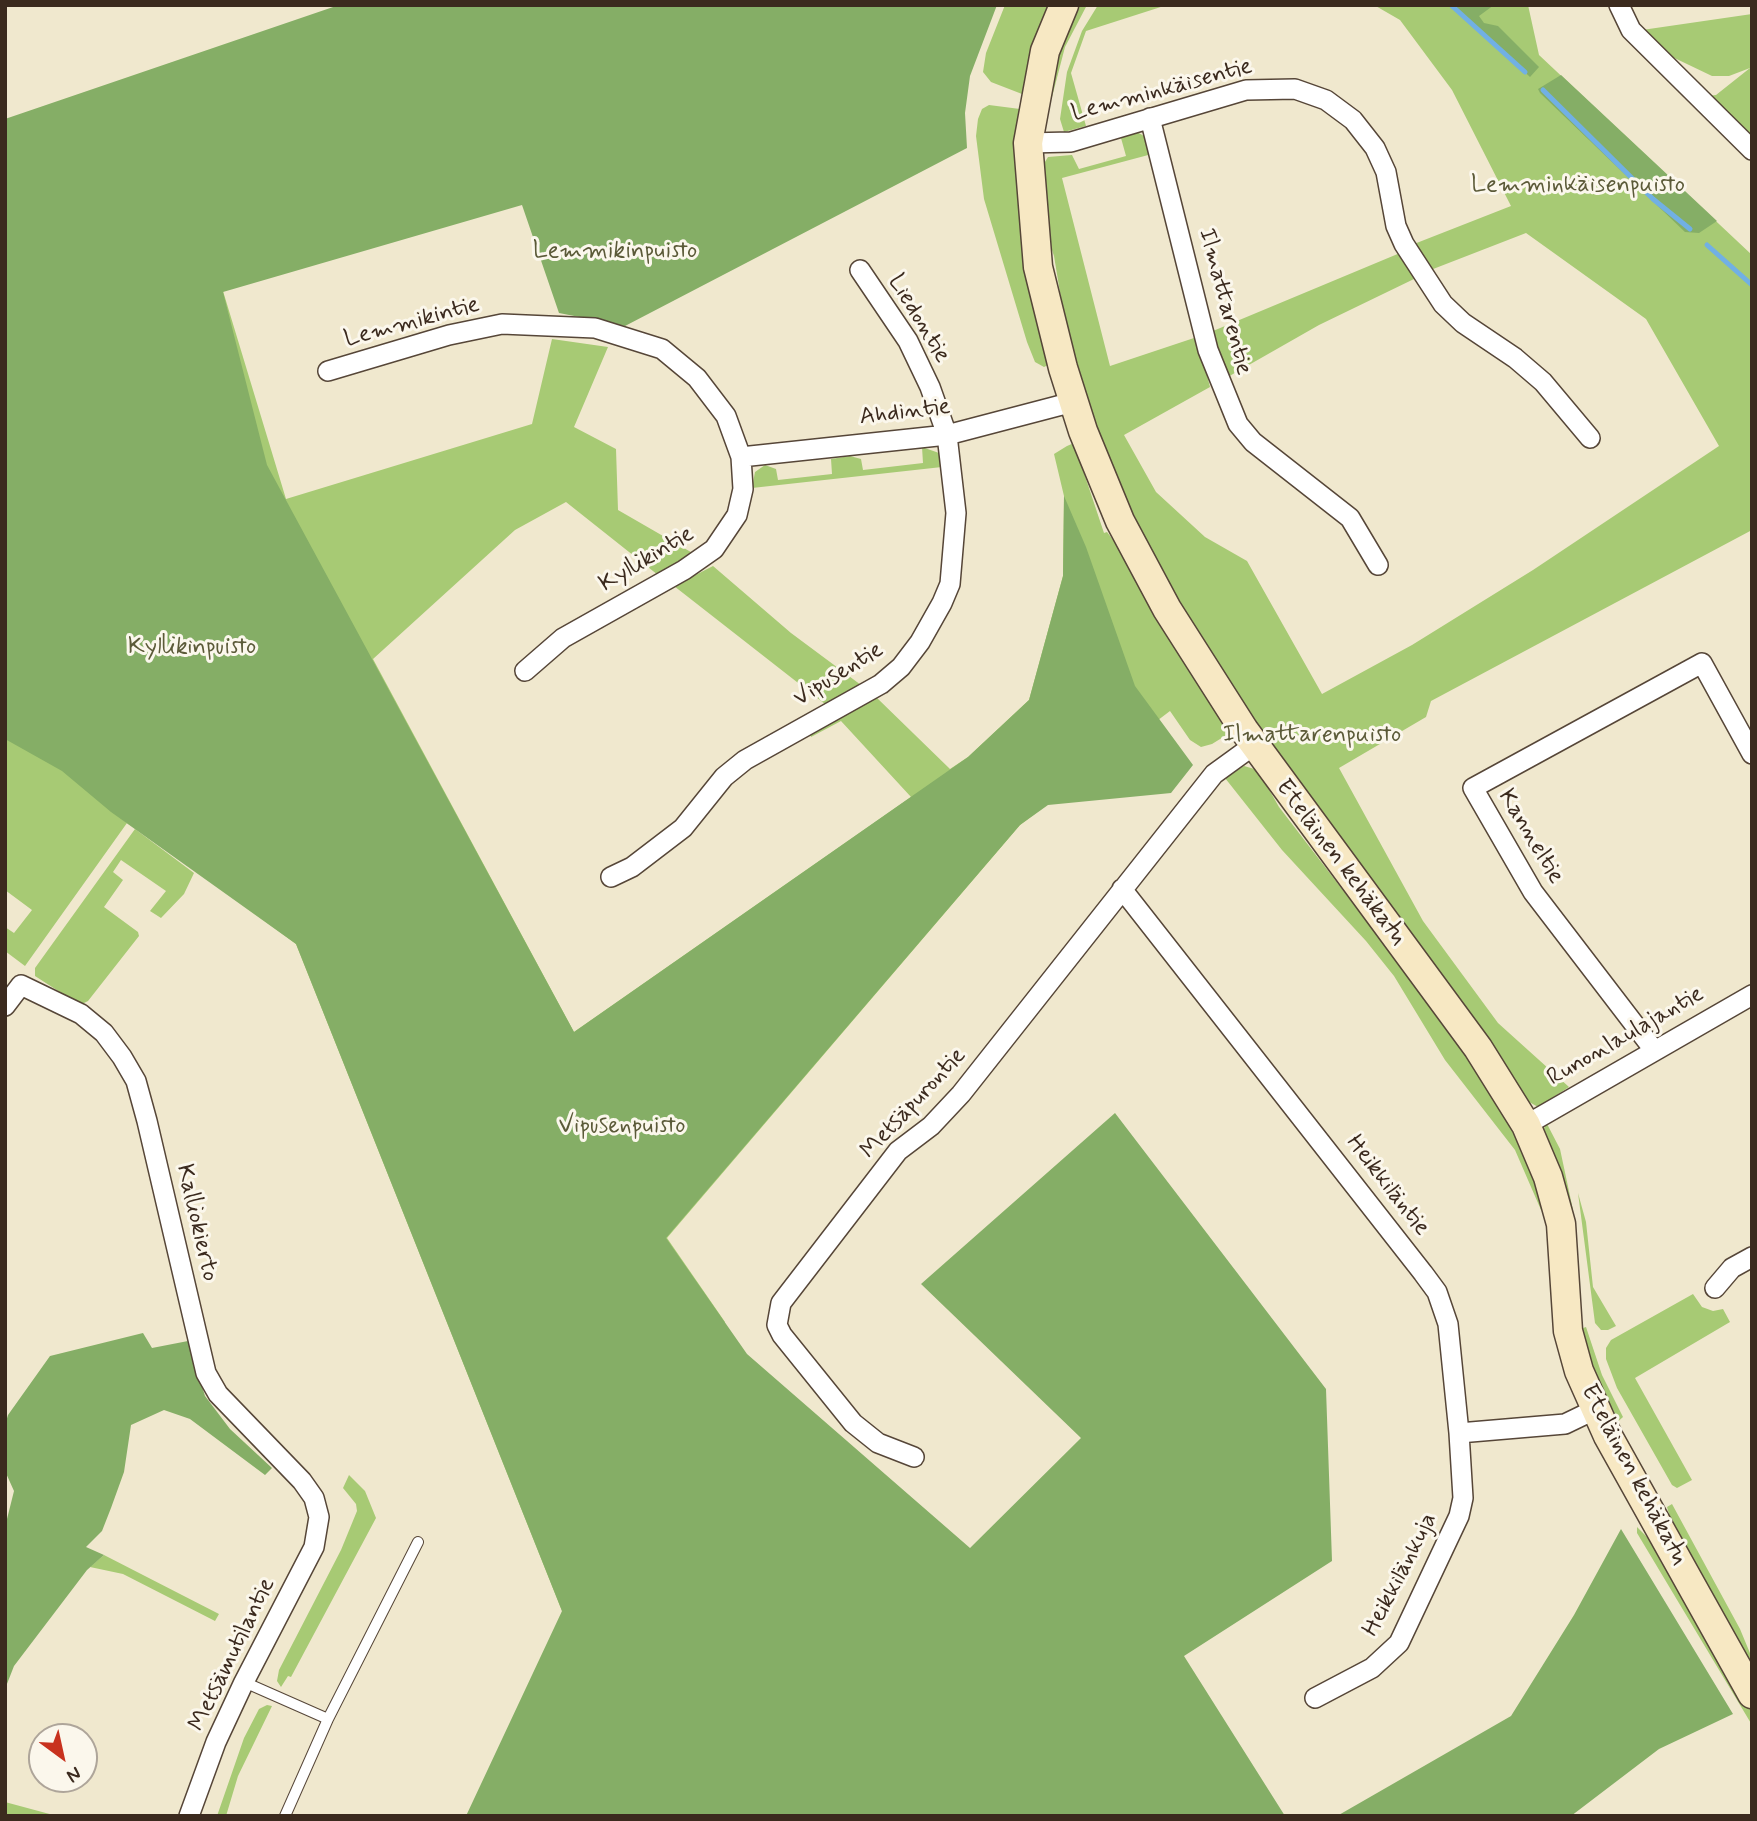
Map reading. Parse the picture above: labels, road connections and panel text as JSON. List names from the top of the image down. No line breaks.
{"streets":{"street":["Lemminkäisentie","Ilmattarentie","Liedontie","Lemmikintie","Ahdintie","Kyllikintie","Vipusentie","Kanneltie","Eteläinen kehäkatu","Runonlaulajantie","Metsäpurontie","Heikkiläntie","Kalliokierto","Heikkilänkuja","Metsämutilantie"]},"crossings":[["Lemminkäisentie","Ilmattarentie"],["Lemminkäisentie","Eteläinen kehäkatu"],["Liedontie","Ahdintie"],["Liedontie","Vipusentie"],["Lemmikintie","Ahdintie"],["Lemmikintie","Kyllikintie"],["Ahdintie","Kyllikintie"],["Ahdintie","Vipusentie"],["Ahdintie","Eteläinen kehäkatu"],["Kanneltie","Runonlaulajantie"],["Eteläinen kehäkatu","Runonlaulajantie"],["Eteläinen kehäkatu","Metsäpurontie"],["Metsäpurontie","Heikkiläntie"],["Heikkiläntie","Heikkilänkuja"],["Kalliokierto","Metsämutilantie"]],"parks":["Lemminkäisenpuisto","Lemmikinpuisto","Kyllikinpuisto","Ilmattarenpuisto","Vipusenpuisto"],"north":"bottom right"}
